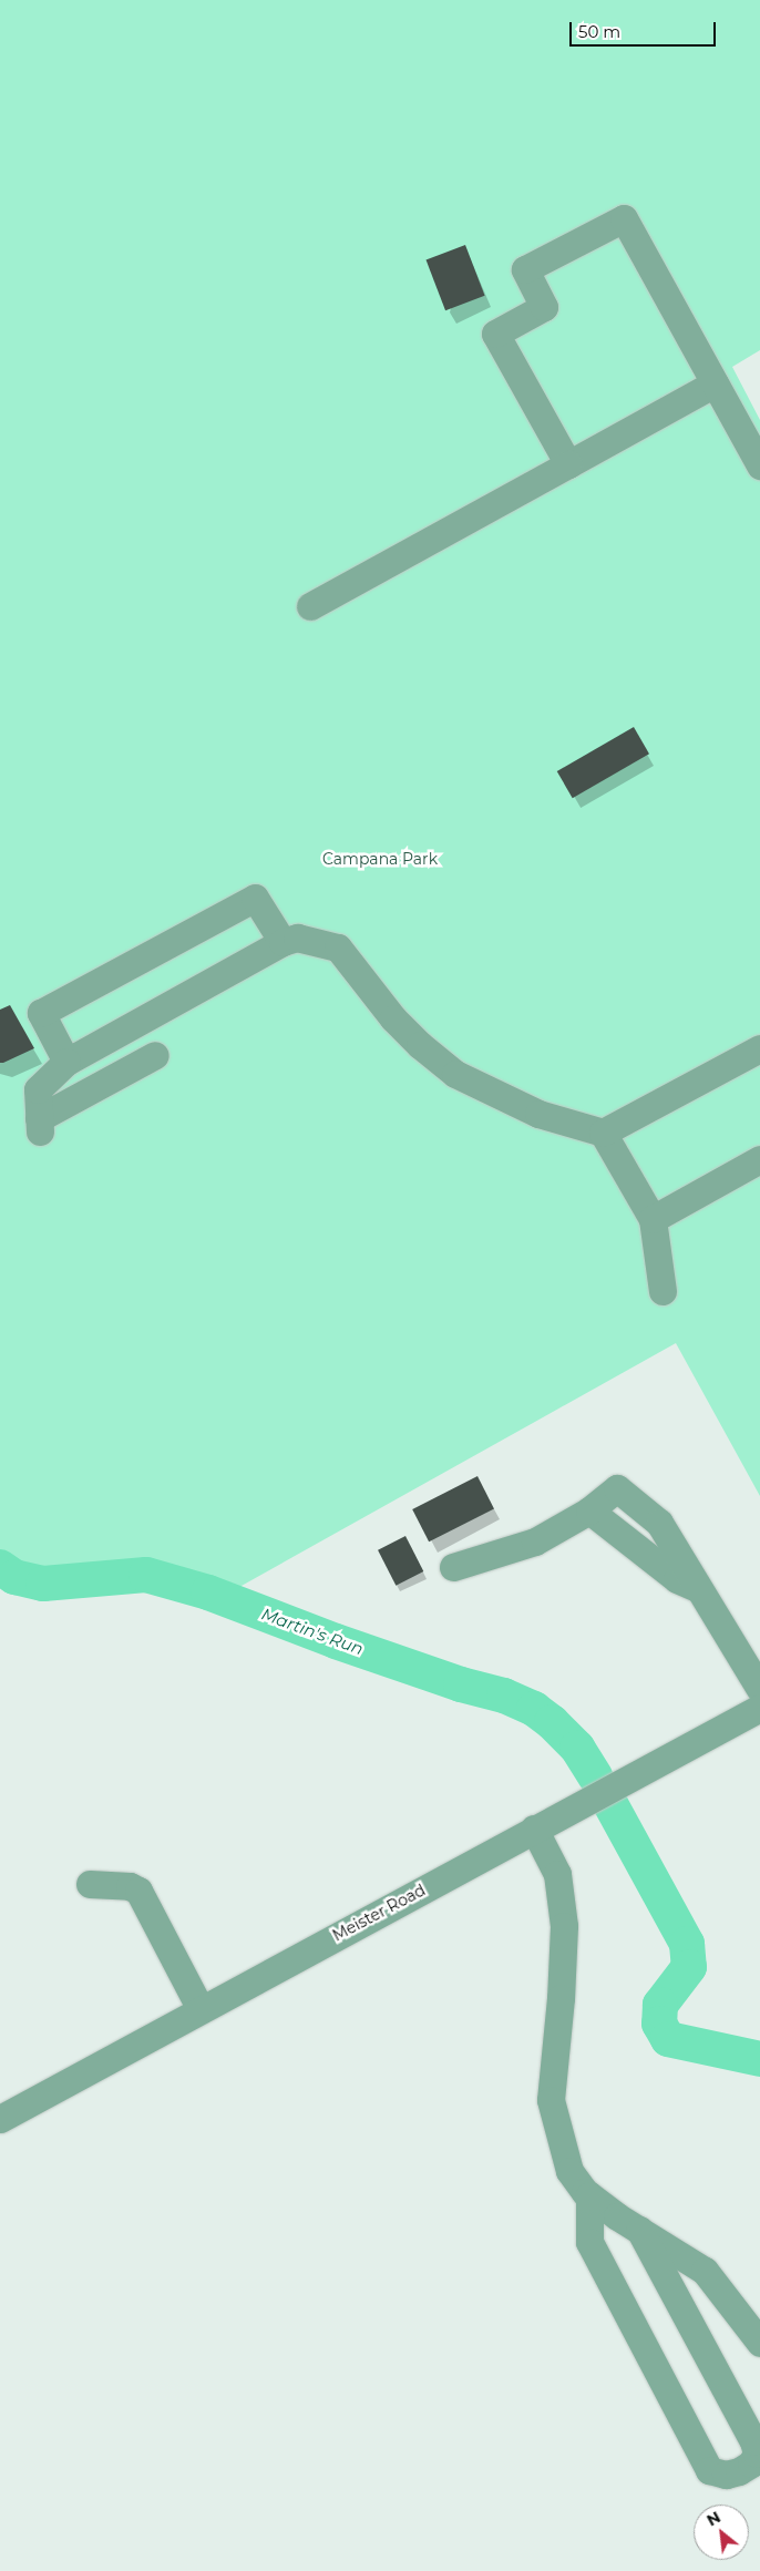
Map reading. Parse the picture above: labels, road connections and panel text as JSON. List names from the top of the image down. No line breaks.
{"streets":{"street":["Meister Road"]},"water":["Martin's Run"],"parks":["Campana Park"],"scale_bar":"50 m","north":"top left"}
